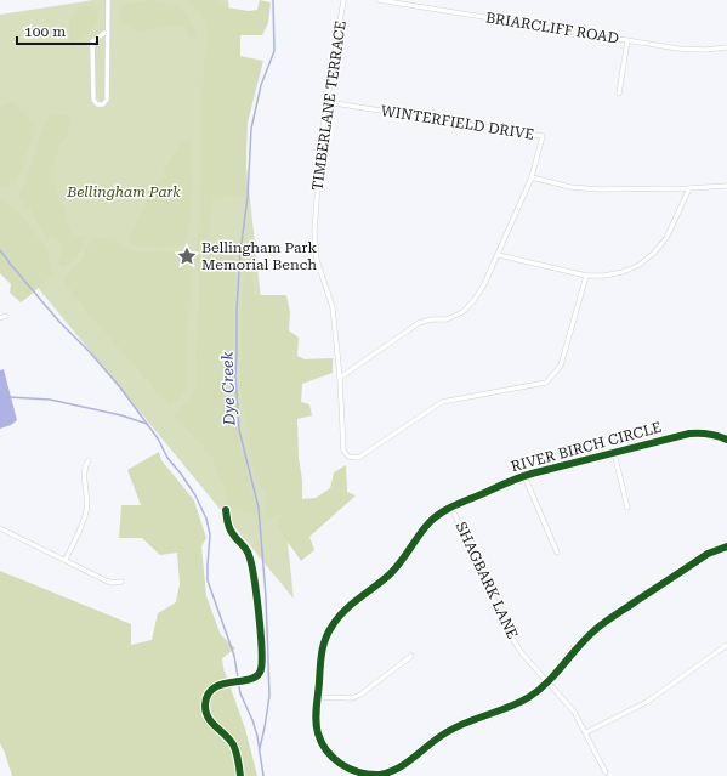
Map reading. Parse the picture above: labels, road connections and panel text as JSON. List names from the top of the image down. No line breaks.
{"streets":{"street":["BRIARCLIFF ROAD","TIMBERLANE TERRACE","WINTERFIELD DRIVE","RIVER BIRCH CIRCLE","SHAGBARK LANE"]},"crossings":[["TIMBERLANE TERRACE","WINTERFIELD DRIVE"],["RIVER BIRCH CIRCLE","SHAGBARK LANE"]],"water":["Dye Creek"],"parks":["Bellingham Park"],"places":{"place":["Bellingham Park Memorial Bench"]},"scale_bar":"100 m"}
